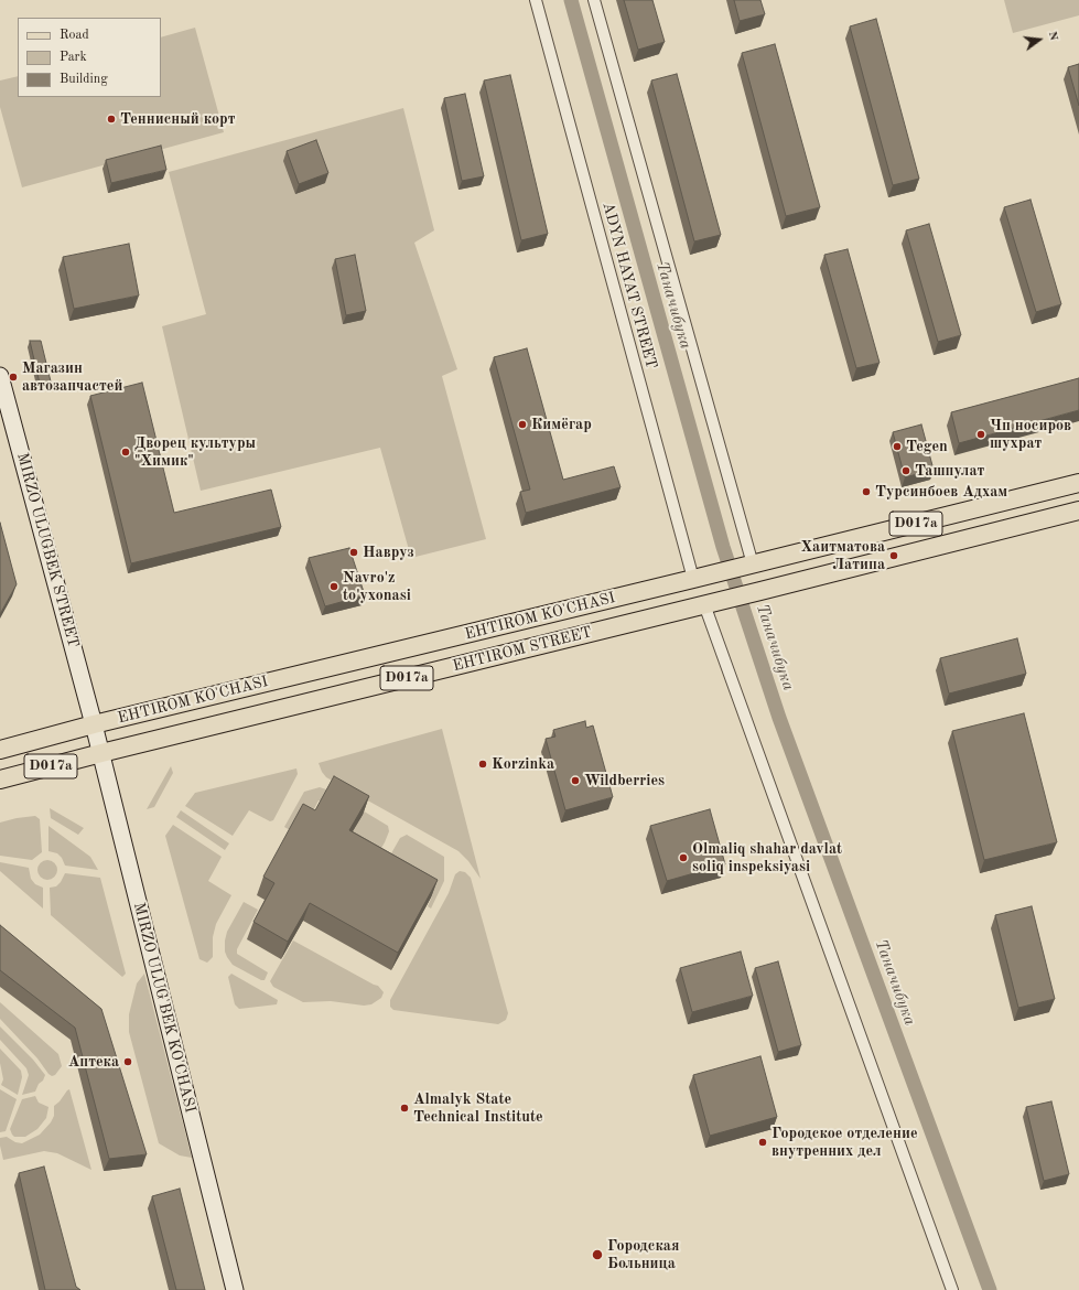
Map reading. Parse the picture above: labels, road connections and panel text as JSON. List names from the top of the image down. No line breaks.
{"streets":{"main road":["D017a","MIRZO ULUGBEK STREET","EHTIROM KO'CHASI","EHTIROM STREET","MIRZO ULUG'BEK KO'CHASI"],"street":["ADYN HAYAT STREET"]},"crossings":[["ADYN HAYAT STREET","EHTIROM KO'CHASI"],["D017a","EHTIROM STREET"],["D017a","MIRZO ULUG'BEK KO'CHASI"],["MIRZO ULUGBEK STREET","EHTIROM KO'CHASI"],["MIRZO ULUGBEK STREET","MIRZO ULUG'BEK KO'CHASI"],["EHTIROM KO'CHASI","MIRZO ULUG'BEK KO'CHASI"],["EHTIROM STREET","MIRZO ULUG'BEK KO'CHASI"]],"water":["Таначибука"],"places":["Теннисный корт","Магазин автозапчастей","Кимёгар","Чп носиров шухрат","Tegen","Дворец культуры \"Химик\"","Ташпулат","Турсинбоев Адхам","Навруз","Хаитматова Латипа","Navro'z to'yxonasi","Korzinka","Wildberries","Olmaliq shahar davlat soliq inspeksiyasi","Аптека","Almalyk State Technical Institute","Городское отделение внутренних дел","Городская Больница"],"legend":["Road","Park","Building"],"north":"right"}
